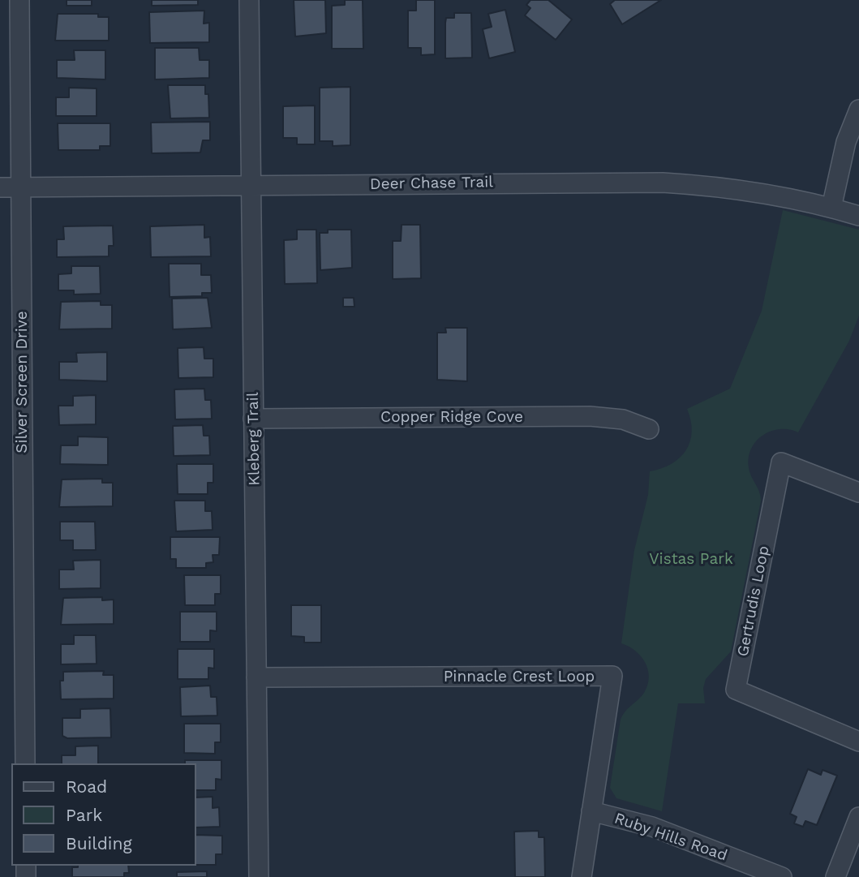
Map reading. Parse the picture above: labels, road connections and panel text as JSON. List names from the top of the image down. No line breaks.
{"streets":{"street":["Deer Chase Trail","Silver Screen Drive","Copper Ridge Cove","Kleberg Trail","Gertrudis Loop","Pinnacle Crest Loop","Ruby Hills Road"]},"crossings":[["Deer Chase Trail","Silver Screen Drive"],["Deer Chase Trail","Kleberg Trail"],["Copper Ridge Cove","Kleberg Trail"],["Kleberg Trail","Pinnacle Crest Loop"],["Pinnacle Crest Loop","Ruby Hills Road"]],"parks":["Vistas Park"],"legend":["Road","Park","Building"]}
